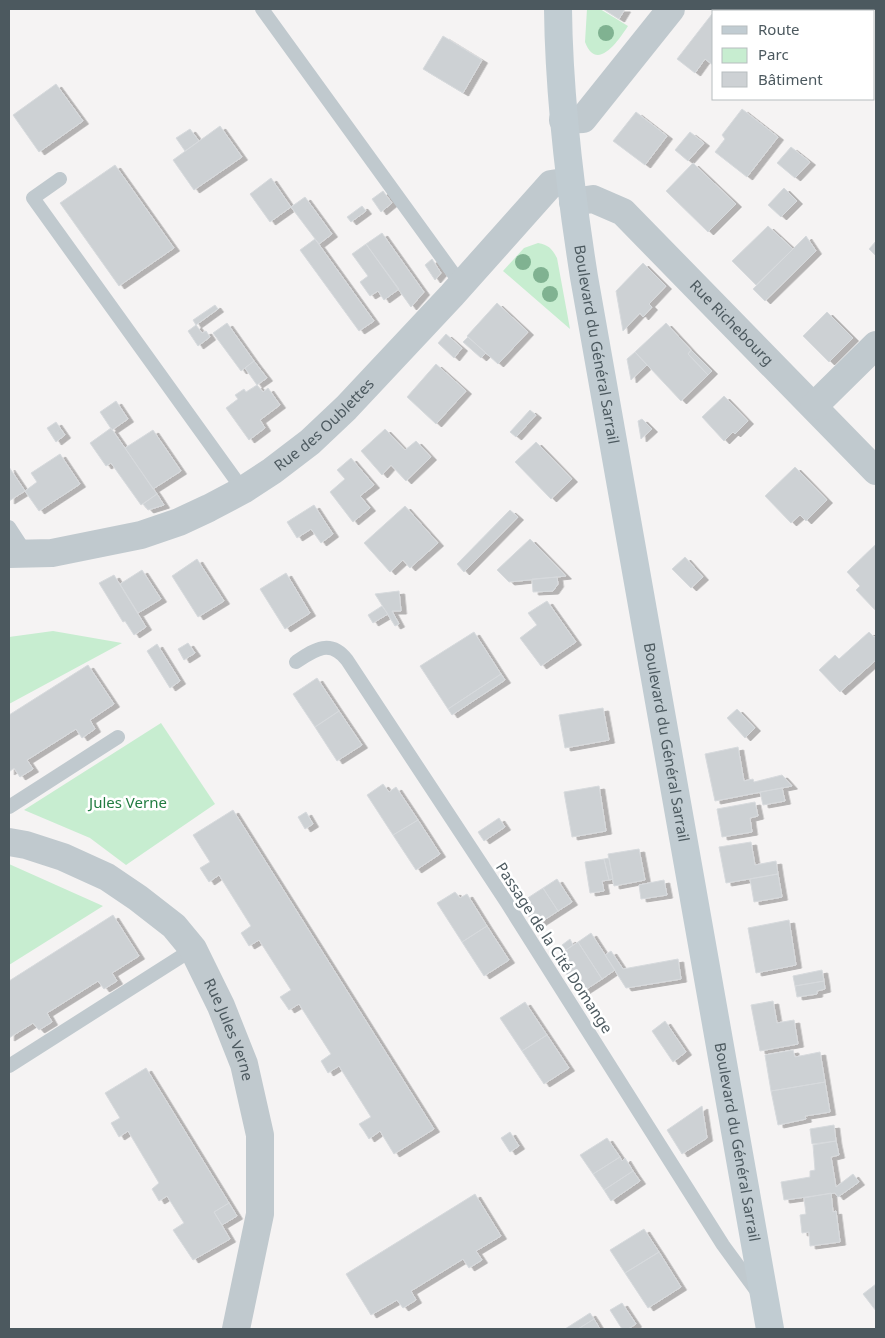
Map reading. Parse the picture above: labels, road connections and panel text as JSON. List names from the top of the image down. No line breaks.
{"streets":{"main road":["Boulevard du Général Sarrail"],"street":["Rue Richebourg","Rue des Oublettes","Rue Jules Verne"],"lane":["Passage de la Cité Domange"]},"crossings":[["Rue Richebourg","Boulevard du Général Sarrail"],["Rue Richebourg","Rue des Oublettes"],["Boulevard du Général Sarrail","Rue des Oublettes"],["Boulevard du Général Sarrail","Passage de la Cité Domange"]],"parks":["Jules Verne"],"legend":["Route","Parc","Bâtiment"]}
